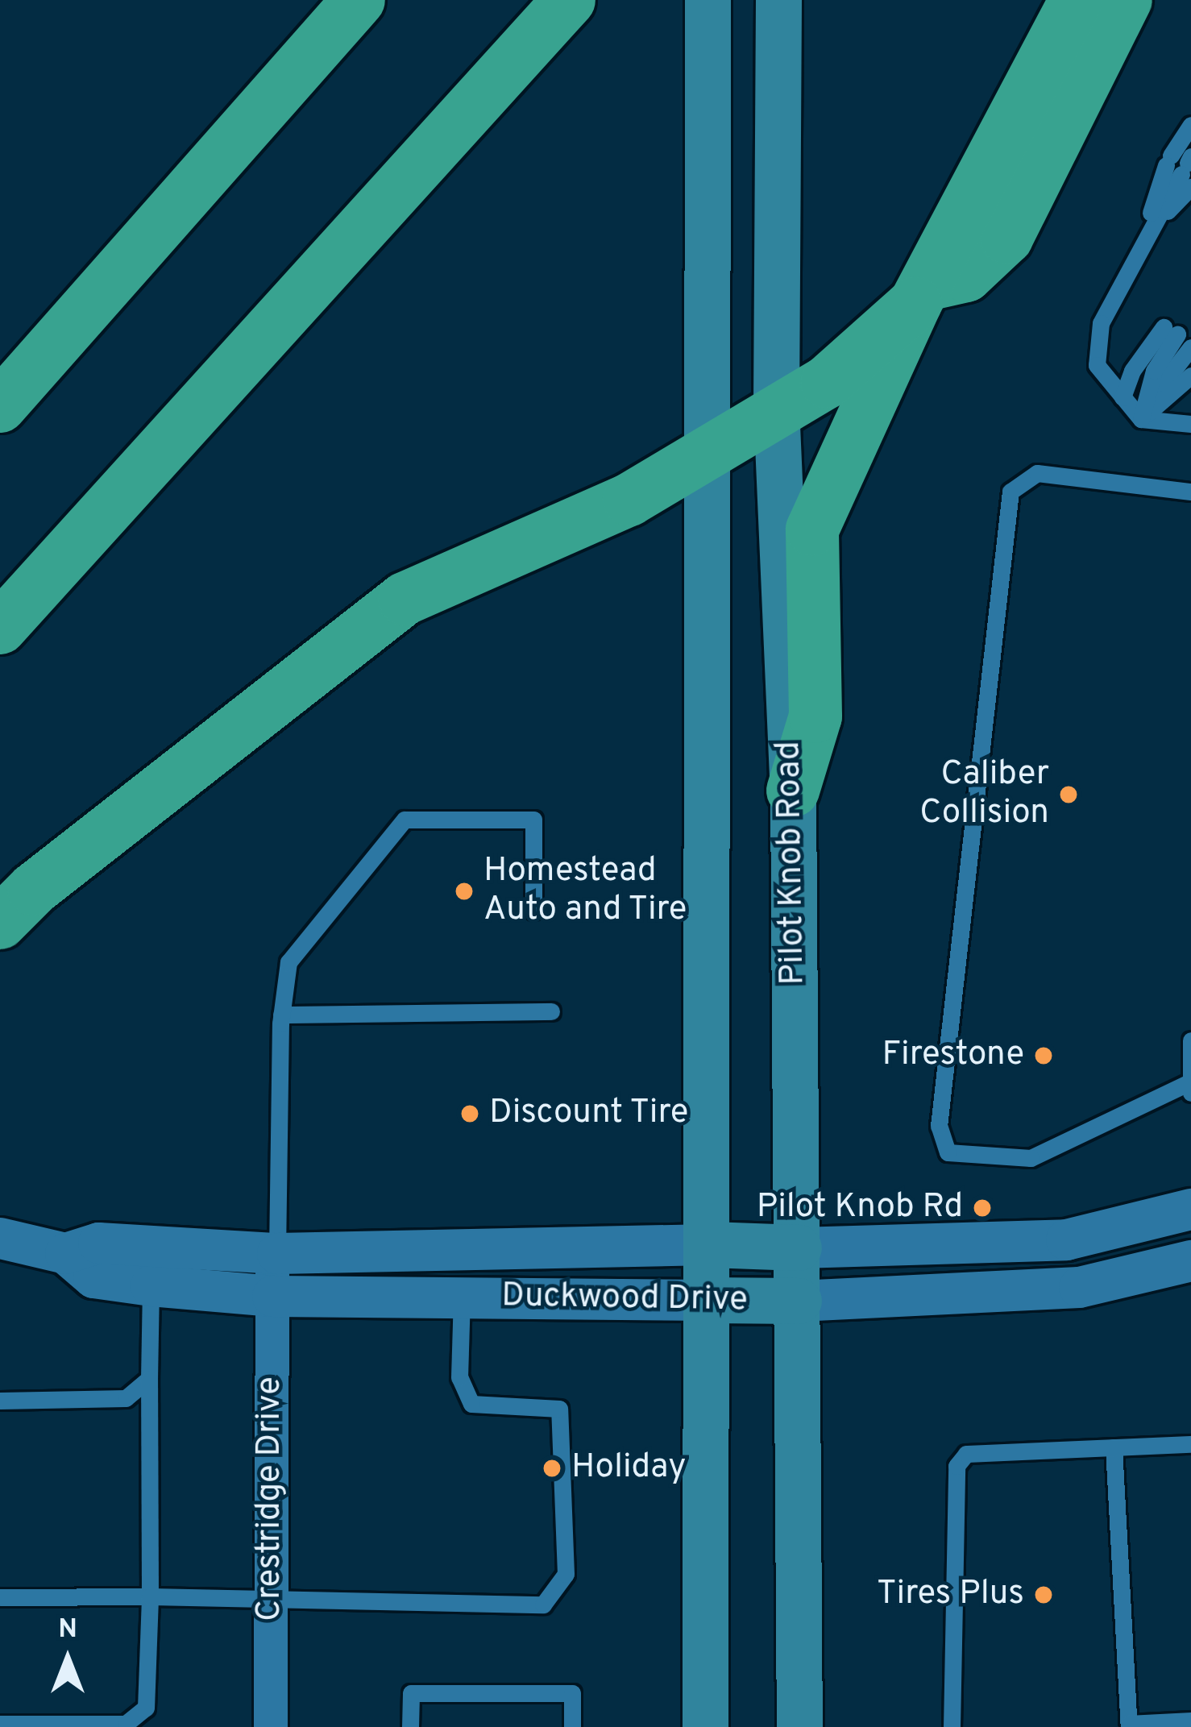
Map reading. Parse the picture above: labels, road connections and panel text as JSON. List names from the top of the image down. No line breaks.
{"streets":{"main road":["Pilot Knob Road","Duckwood Drive"],"street":["Crestridge Drive"]},"crossings":[["Pilot Knob Road","Duckwood Drive"],["Duckwood Drive","Crestridge Drive"]],"places":["Caliber Collision","Homestead Auto and Tire","Firestone","Discount Tire","Pilot Knob Rd","Holiday","Tires Plus"],"north":"top"}
